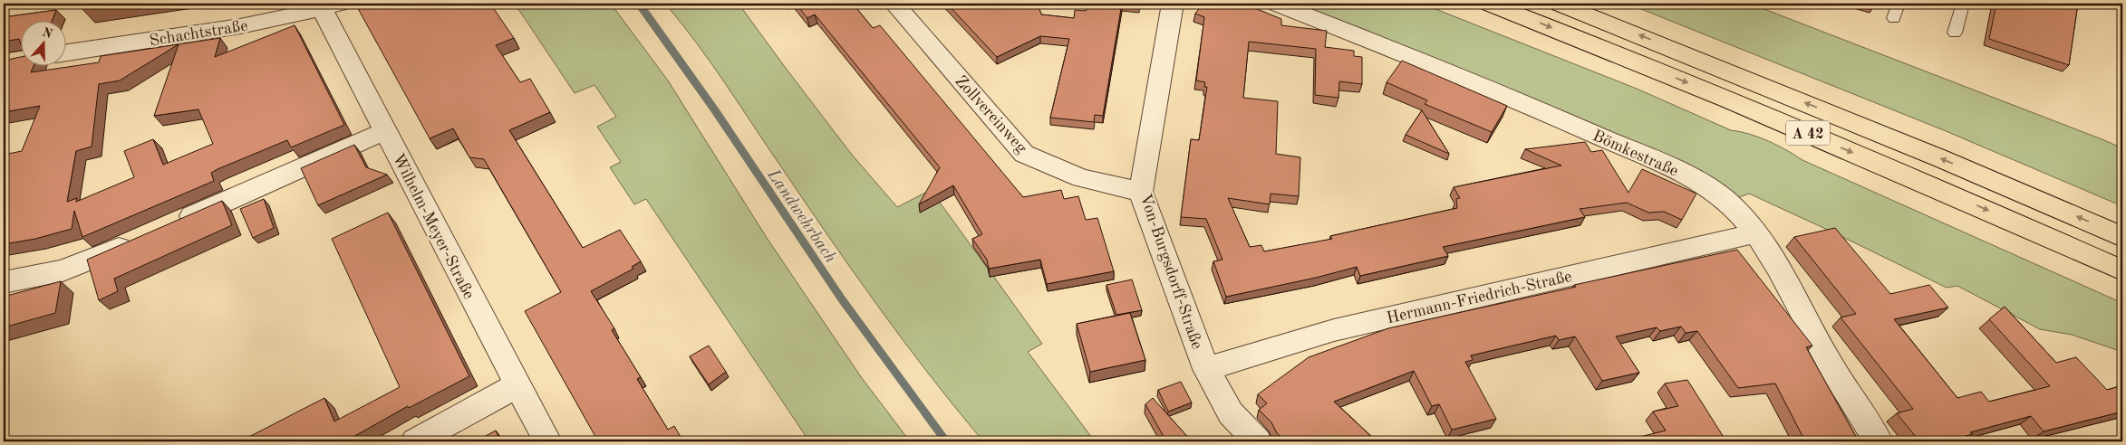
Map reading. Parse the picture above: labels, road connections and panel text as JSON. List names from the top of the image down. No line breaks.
{"streets":{"highway":["A 42"],"street":["Schachtstraße","Zollvereinweg","Bömkestraße","Wilhelm-Meyer-Straße","Von-Burgsdorff-Straße","Hermann-Friedrich-Straße"]},"crossings":[["Schachtstraße","Wilhelm-Meyer-Straße"],["Zollvereinweg","Von-Burgsdorff-Straße"],["Bömkestraße","Hermann-Friedrich-Straße"],["Von-Burgsdorff-Straße","Hermann-Friedrich-Straße"]],"water":["Landwehrbach"],"north":"top"}
